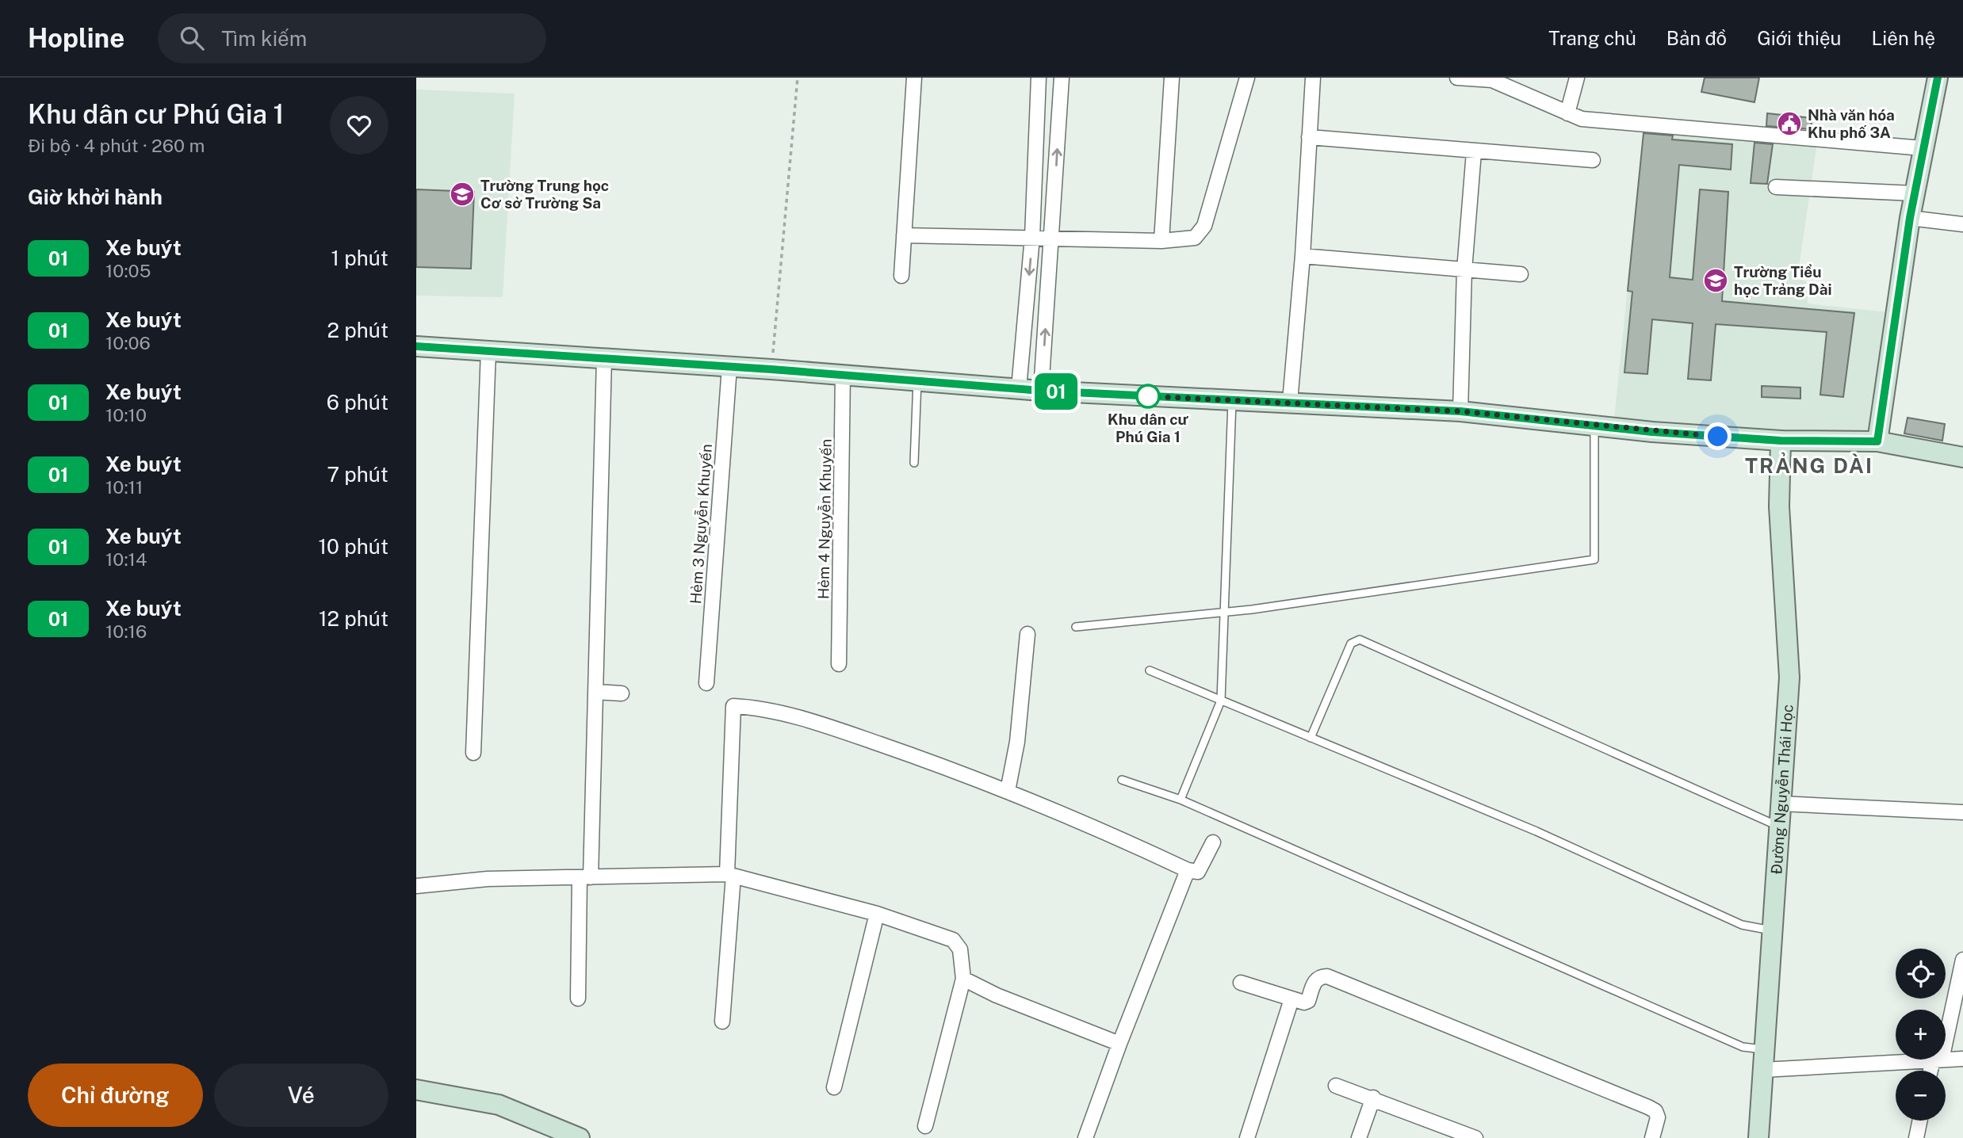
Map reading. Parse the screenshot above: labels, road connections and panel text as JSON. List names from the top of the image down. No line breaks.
{"streets":{"street":["Hẻm 4 Nguyễn Khuyến","Hẻm 3 Nguyễn Khuyến","Đường Nguyễn Thái Học"]},"districts":["TRẢNG DÀI"],"places":{"public building":["Nhà văn hóa Khu phố 3A"],"school or university":["Trường Trung học Cơ sở Trường Sa","Trường Tiểu học Trảng Dài"],"other":["Khu dân cư Phú Gia 1"]},"lines":["bus line 01"],"page":{"header":"Hopline","search":"Tìm kiếm","nav":["Trang chủ","Bản đồ","Giới thiệu","Liên hệ"],"heading":[["Khu dân cư Phú Gia 1","Đi bộ · 4 phút · 260 m"],"Giờ khởi hành"],"on_map":"01","list":[{"mark":"01","name":"Xe buýt","note":"10:05","value":"1 phút"},{"mark":"01","name":"Xe buýt","note":"10:06","value":"2 phút"},{"mark":"01","name":"Xe buýt","note":"10:10","value":"6 phút"},{"mark":"01","name":"Xe buýt","note":"10:11","value":"7 phút"},{"mark":"01","name":"Xe buýt","note":"10:14","value":"10 phút"},{"mark":"01","name":"Xe buýt","note":"10:16","value":"12 phút"}],"map_buttons":["+","−"],"buttons":["Chỉ đường","Vé"]}}
